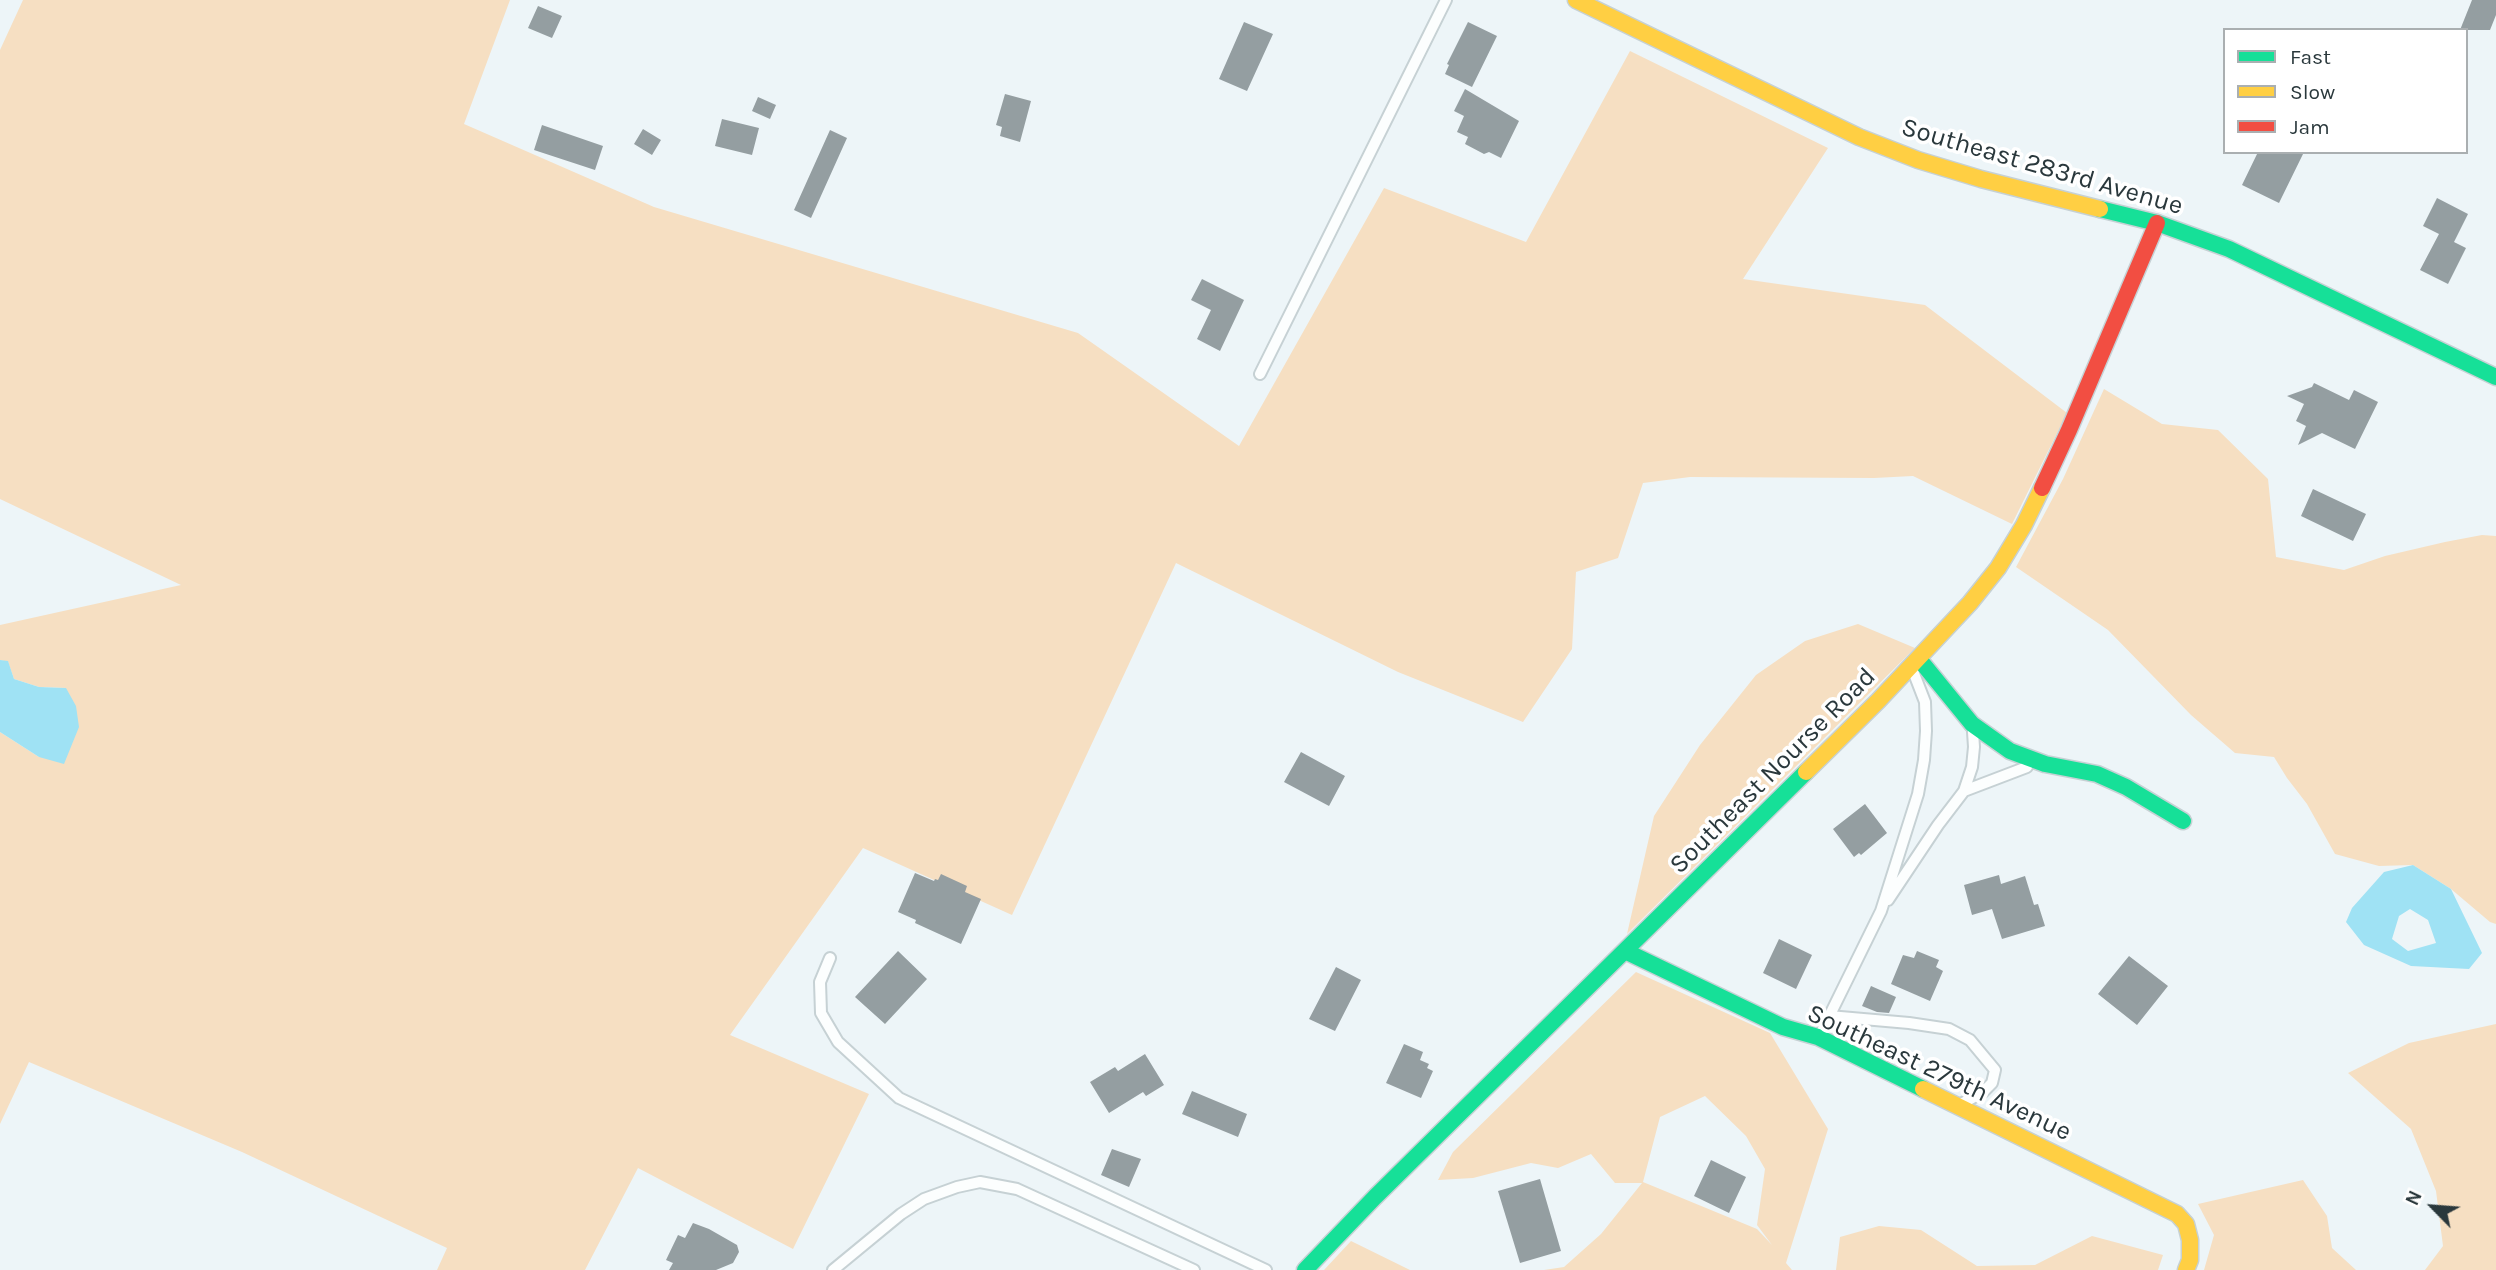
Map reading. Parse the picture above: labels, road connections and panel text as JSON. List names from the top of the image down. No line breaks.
{"streets":{"street":["Southeast 283rd Avenue","Southeast Nourse Road","Southeast 279th Avenue"]},"crossings":[["Southeast 283rd Avenue","Southeast Nourse Road"],["Southeast Nourse Road","Southeast 279th Avenue"]],"legend":["Fast","Slow","Jam"],"north":"top left"}
